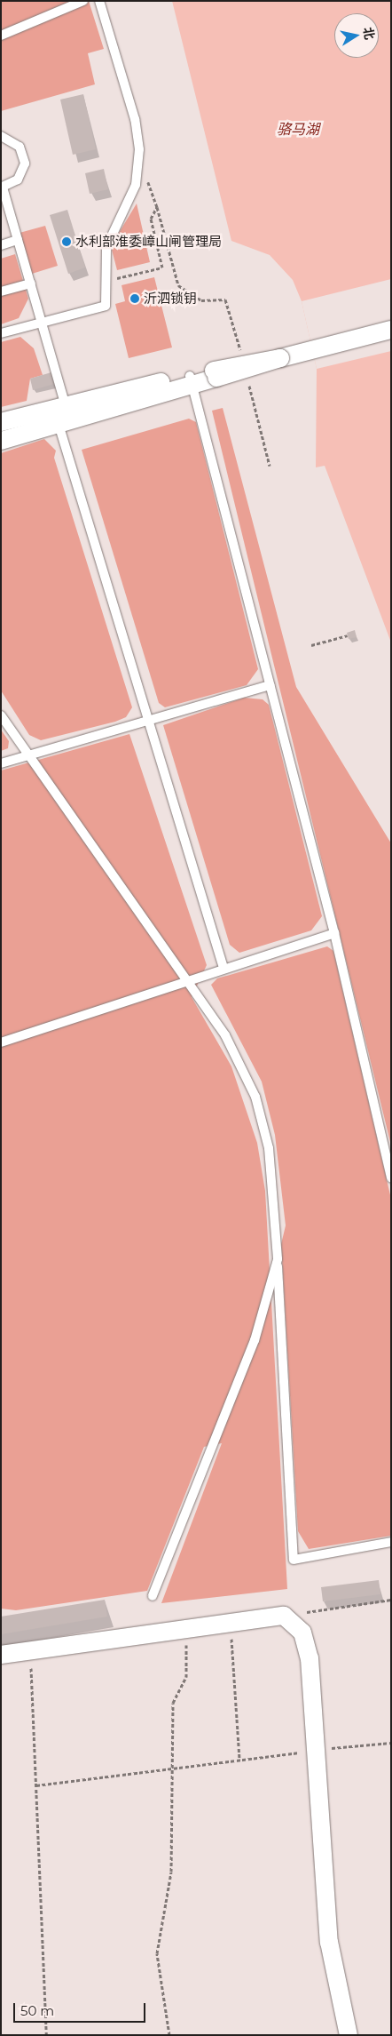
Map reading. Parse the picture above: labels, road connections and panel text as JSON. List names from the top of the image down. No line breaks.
{"water":["骆马湖"],"places":["水利部淮委嶂山闸管理局","沂泗锁钥"],"scale_bar":"50 m","north":"right"}
